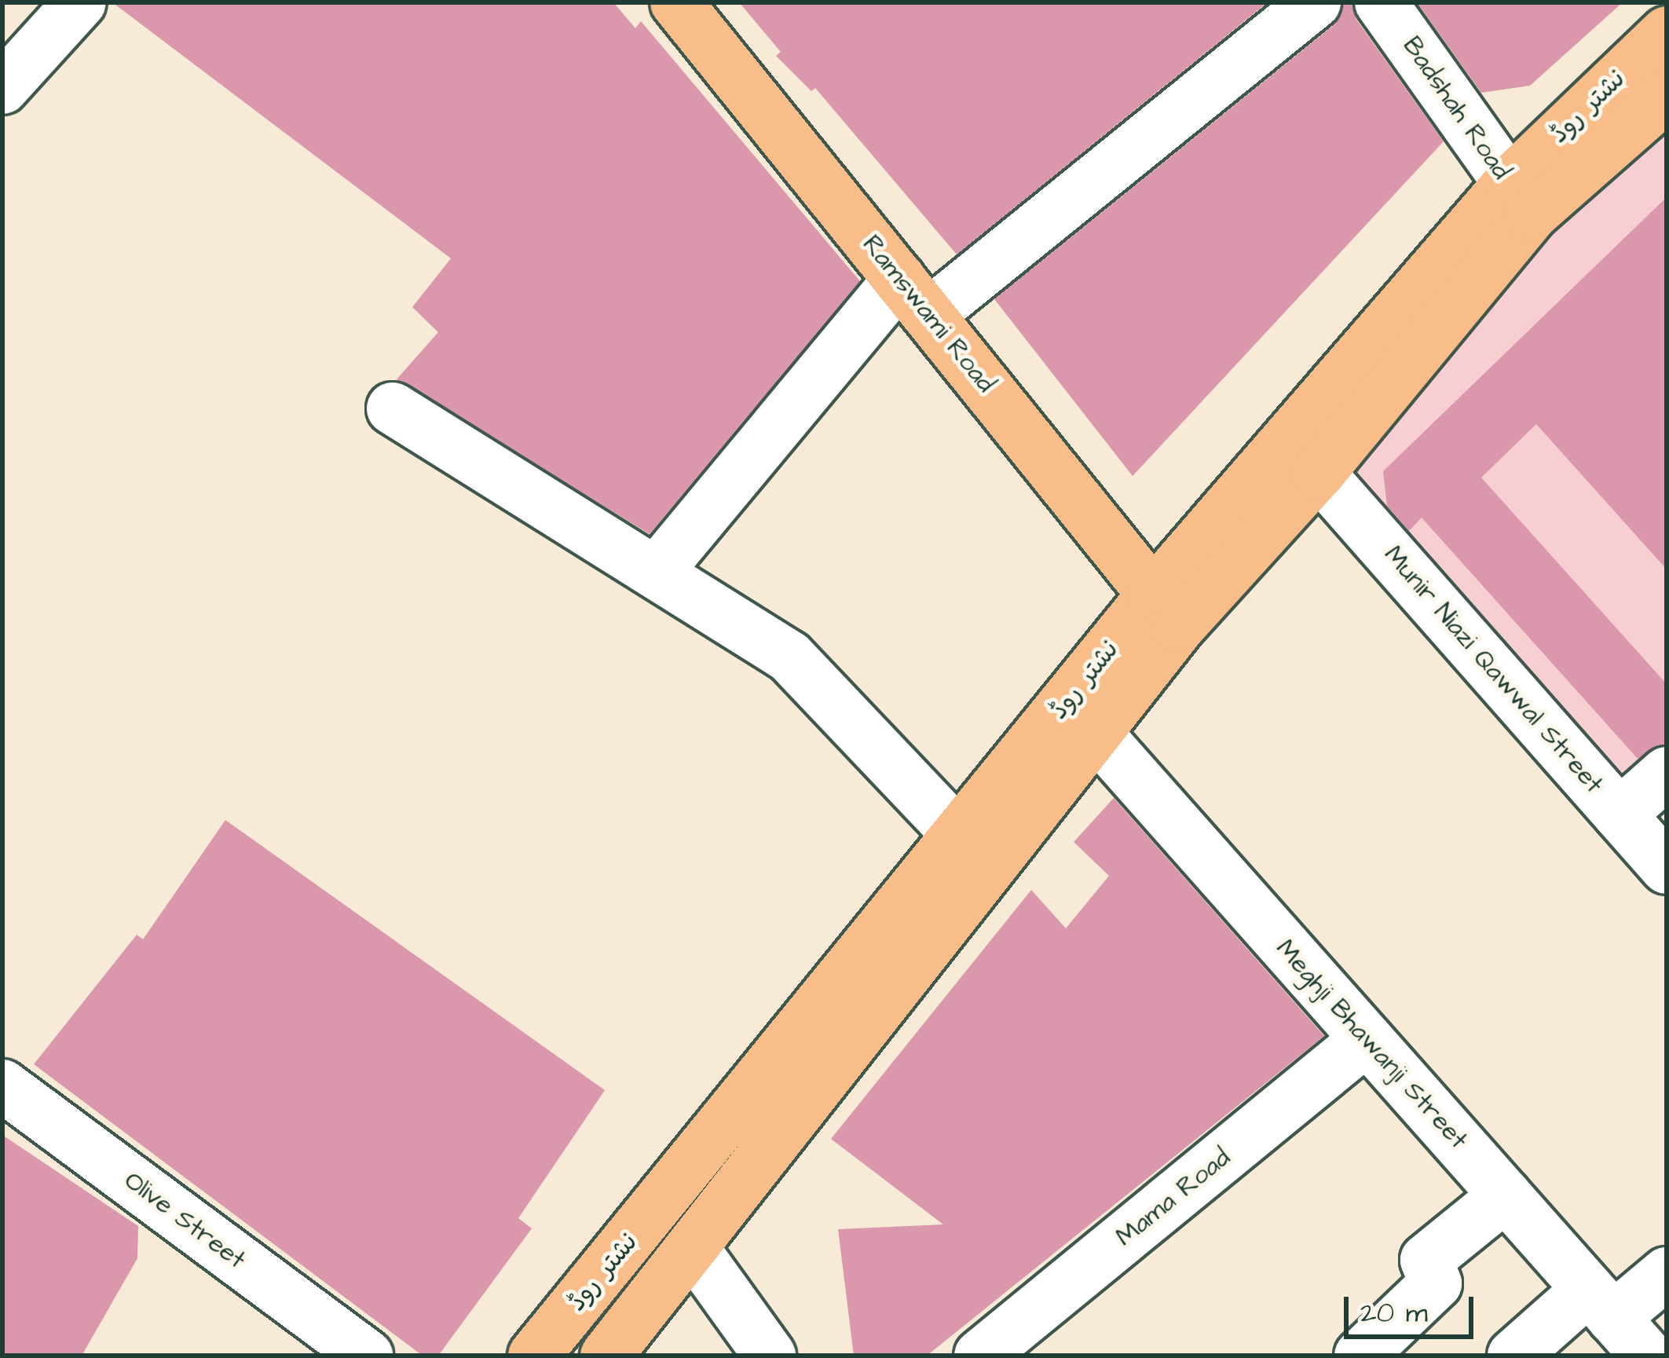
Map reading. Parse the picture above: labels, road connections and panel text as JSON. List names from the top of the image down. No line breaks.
{"streets":{"main road":["نشتر روڈ","Ramswami Road"],"street":["Badshah Road","Munir Niazi Qawwal Street","Meghji Bhawanji Street","Mama Road","Olive Street"]},"crossings":[["نشتر روڈ","Badshah Road"],["نشتر روڈ","Ramswami Road"],["نشتر روڈ","Munir Niazi Qawwal Street"],["نشتر روڈ","Meghji Bhawanji Street"],["Meghji Bhawanji Street","Mama Road"]],"scale_bar":"20 m"}
